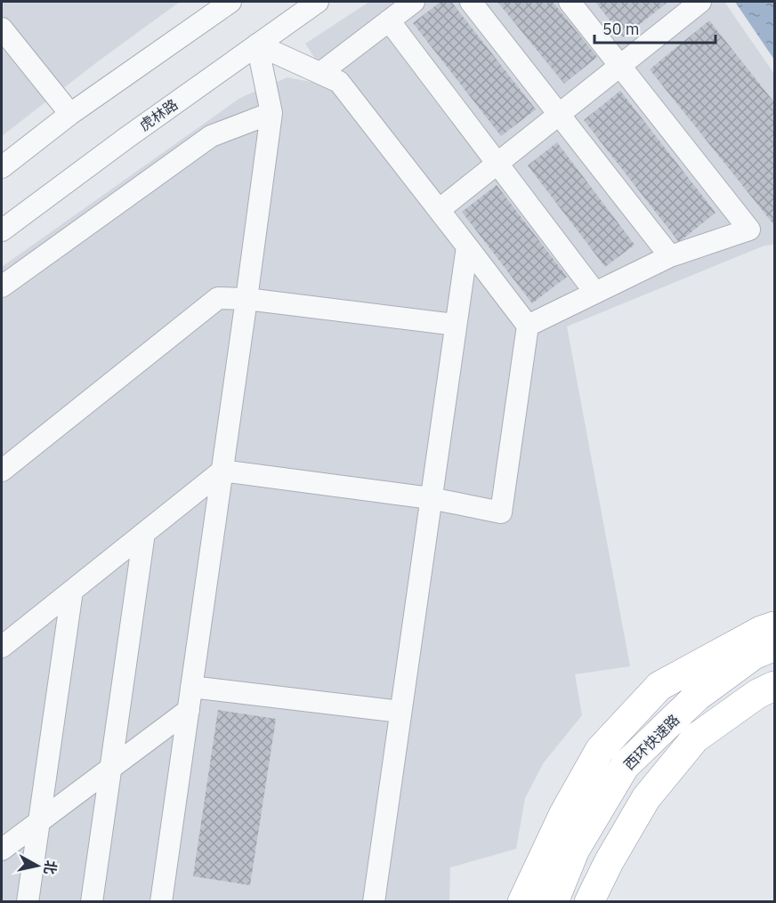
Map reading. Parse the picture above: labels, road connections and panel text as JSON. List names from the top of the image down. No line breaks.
{"streets":{"highway":["西环快速路"],"street":["虎林路"]},"scale_bar":"50 m","north":"right"}
